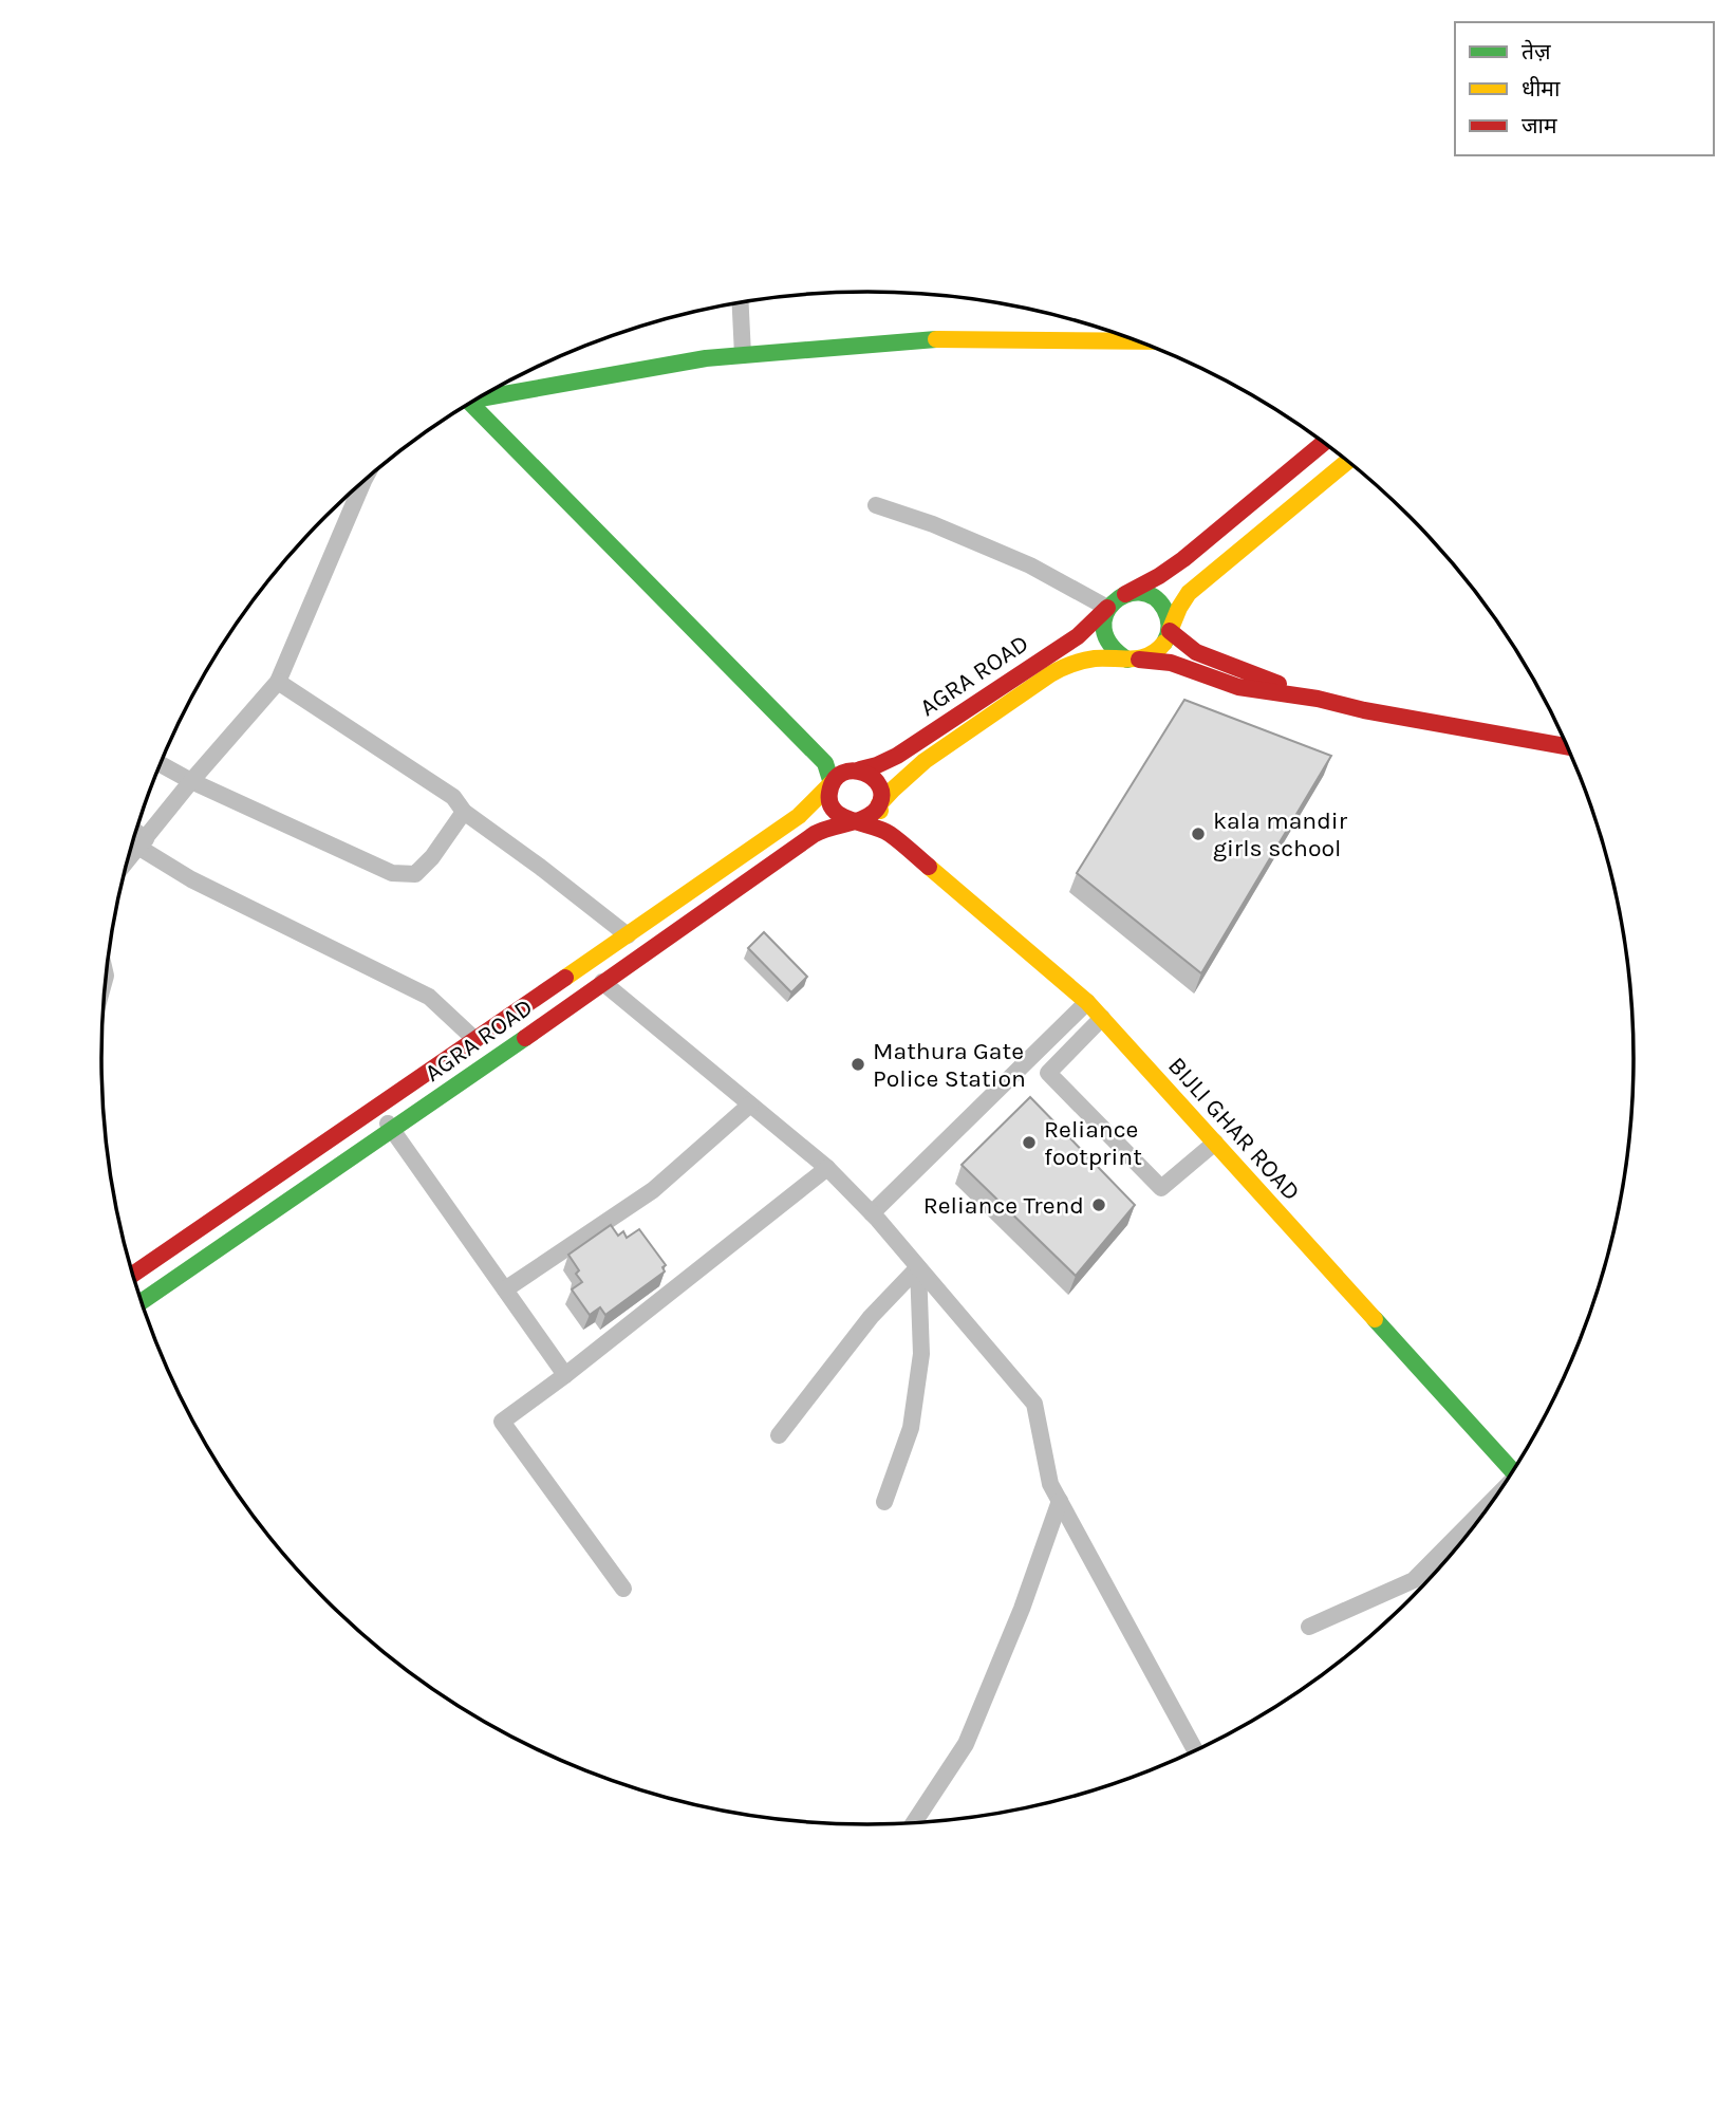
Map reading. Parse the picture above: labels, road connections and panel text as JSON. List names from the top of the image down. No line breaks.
{"streets":{"main road":["AGRA ROAD","BIJLI GHAR ROAD"]},"places":["kala mandir girls school","Mathura Gate Police Station","Reliance footprint","Reliance Trend"],"legend":["तेज़","धीमा","जाम"]}
